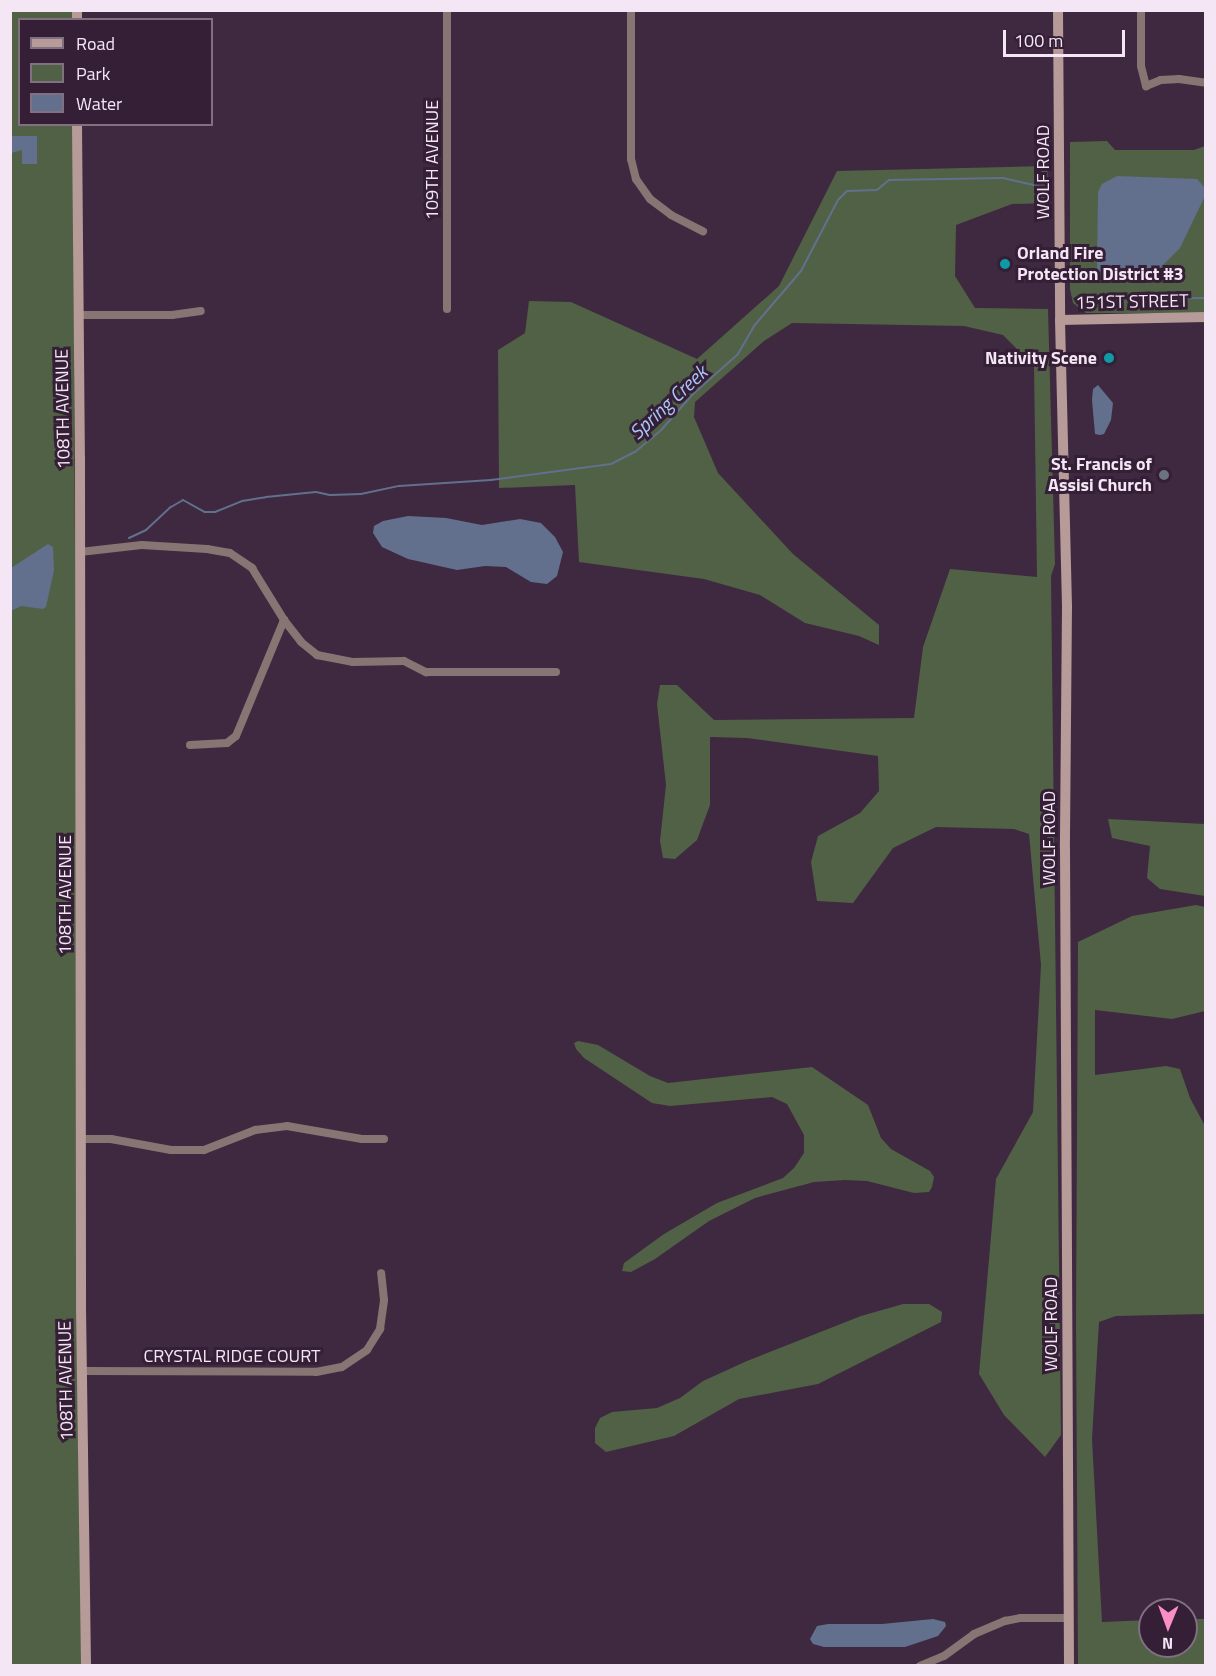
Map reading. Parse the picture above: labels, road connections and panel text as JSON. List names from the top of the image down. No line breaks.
{"streets":{"street":["109TH AVENUE","WOLF ROAD","151ST STREET","108TH AVENUE","CRYSTAL RIDGE COURT"]},"crossings":[["WOLF ROAD","151ST STREET"],["108TH AVENUE","CRYSTAL RIDGE COURT"]],"water":["Spring Creek"],"places":["Orland Fire Protection District #3","Nativity Scene","St. Francis of Assisi Church"],"legend":["Road","Park","Water"],"scale_bar":"100 m","north":"bottom"}
